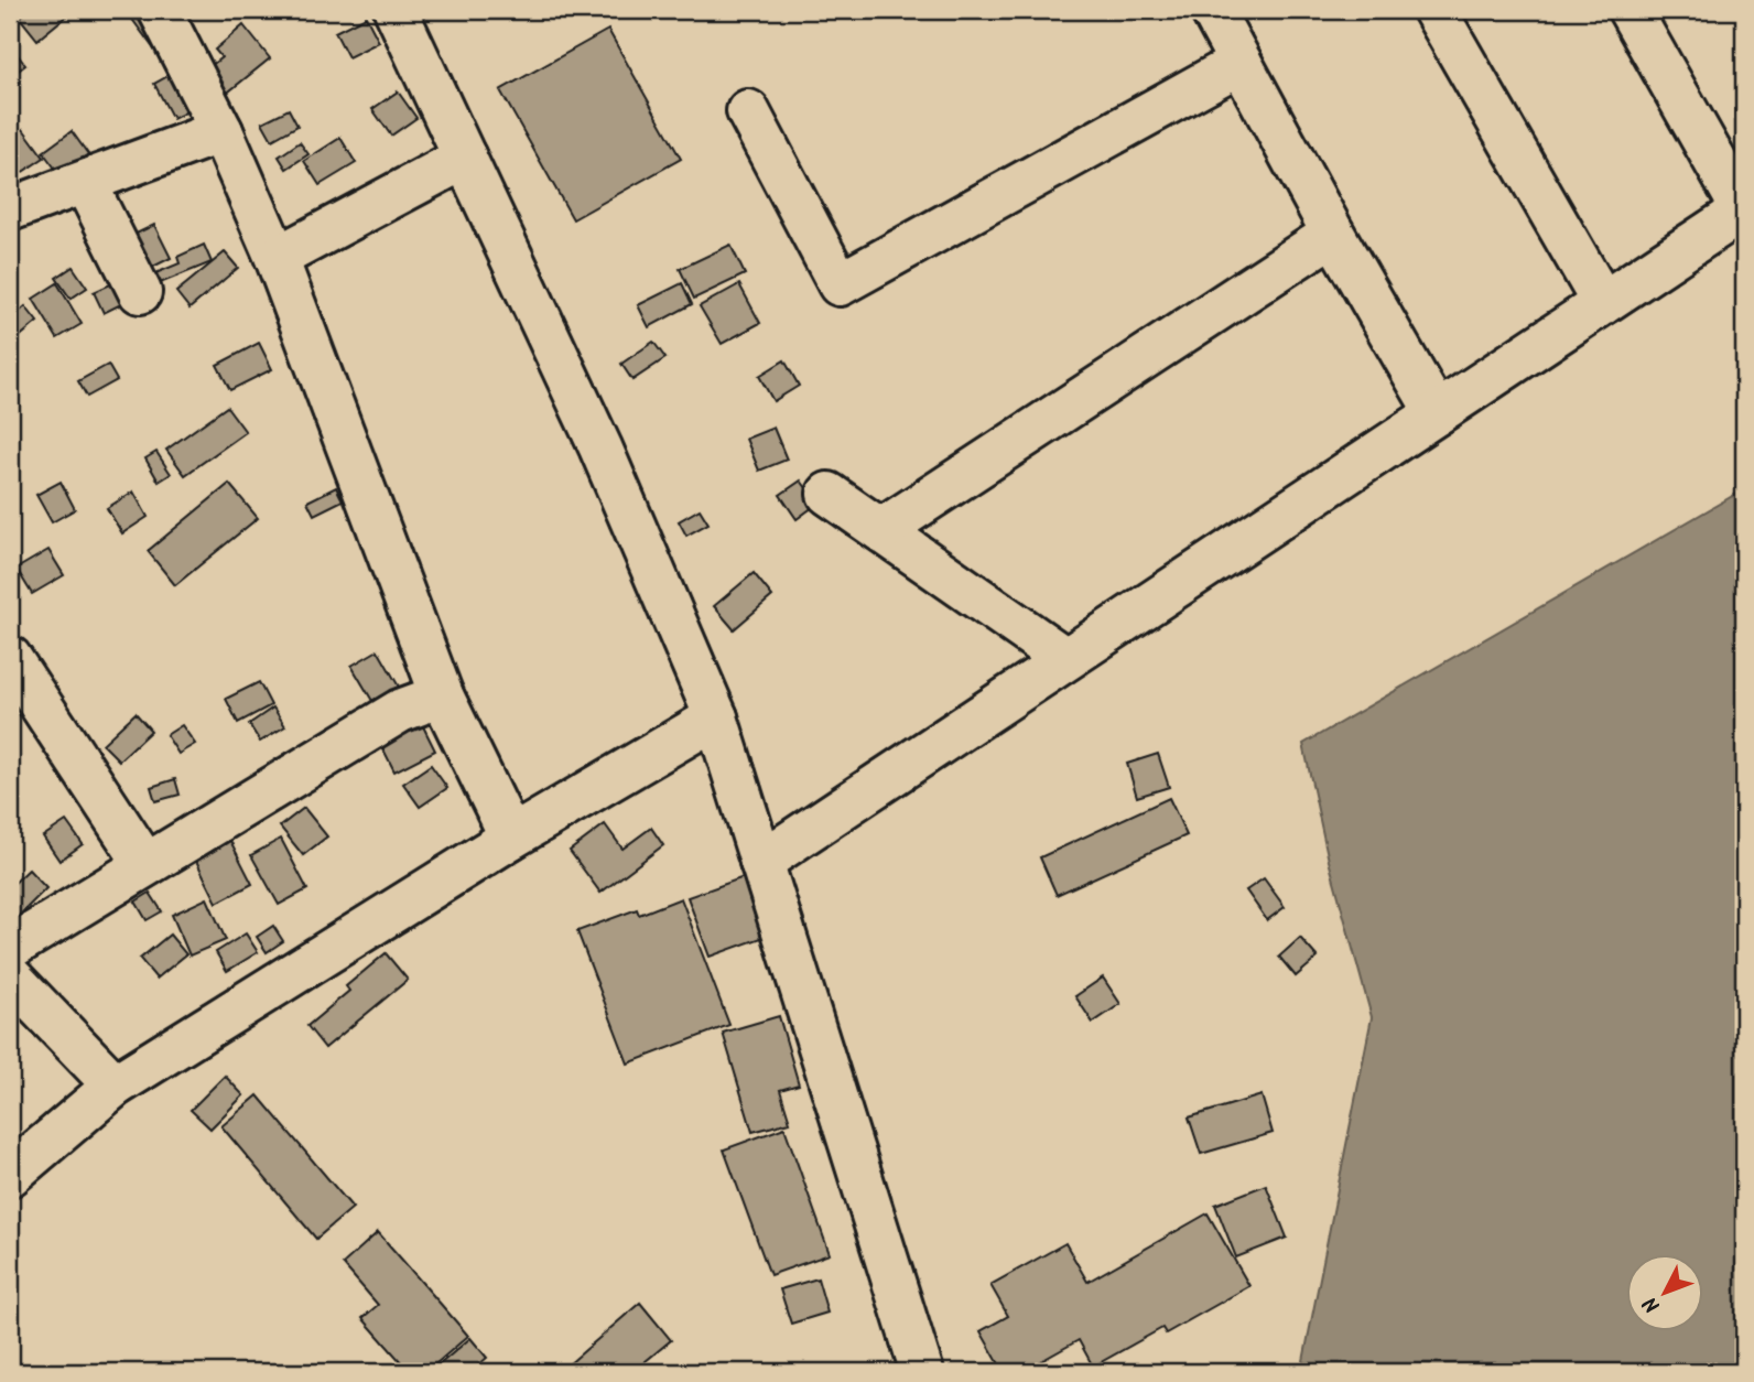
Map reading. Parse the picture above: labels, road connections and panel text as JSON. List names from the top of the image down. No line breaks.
{"north":"bottom left"}
